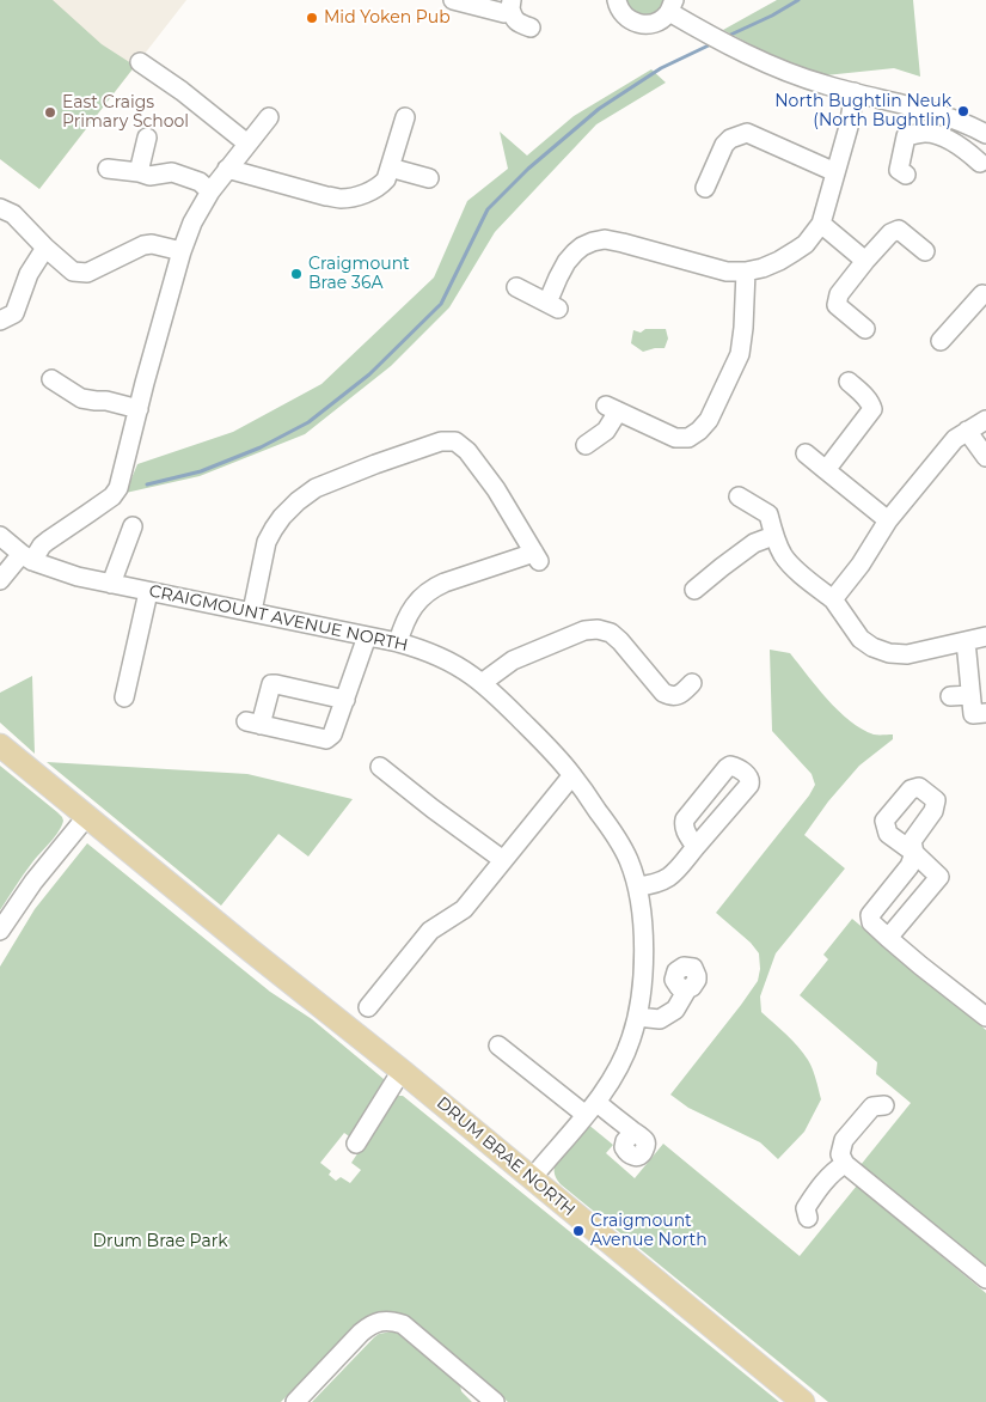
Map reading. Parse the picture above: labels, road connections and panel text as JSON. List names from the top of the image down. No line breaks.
{"streets":{"main road":["DRUM BRAE NORTH"],"street":["CRAIGMOUNT AVENUE NORTH"]},"crossings":[["CRAIGMOUNT AVENUE NORTH","DRUM BRAE NORTH"]],"parks":["Drum Brae Park"],"places":["Mid Yoken Pub","North Bughtlin Neuk (North Bughtlin)","East Craigs Primary School","Craigmount Brae 36A","Craigmount Avenue North"]}
